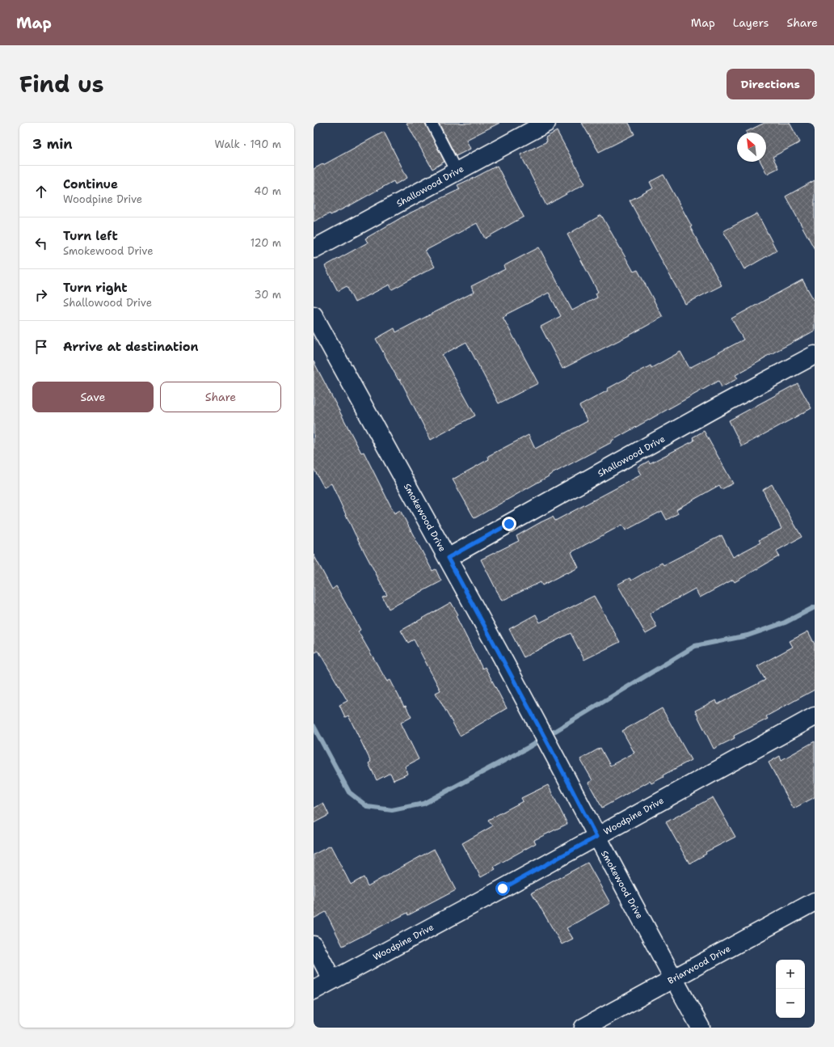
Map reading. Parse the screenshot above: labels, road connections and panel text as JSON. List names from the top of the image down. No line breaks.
{"streets":{"street":["Shallowood Drive","Smokewood Drive","Woodpine Drive","Briarwood Drive"]},"crossings":[["Shallowood Drive","Smokewood Drive"],["Smokewood Drive","Woodpine Drive"],["Smokewood Drive","Briarwood Drive"]],"north":"top left","page":{"header":"Map","nav":["Map","Layers","Share"],"title":"Find us","buttons":["Directions",["Save","Share"]],"heading":["3 min","Walk · 190 m"],"list":[["Continue","Woodpine Drive","40 m"],["Turn left","Smokewood Drive","120 m"],["Turn right","Shallowood Drive","30 m"],"Arrive at destination"],"map_buttons":["+","−"]}}
